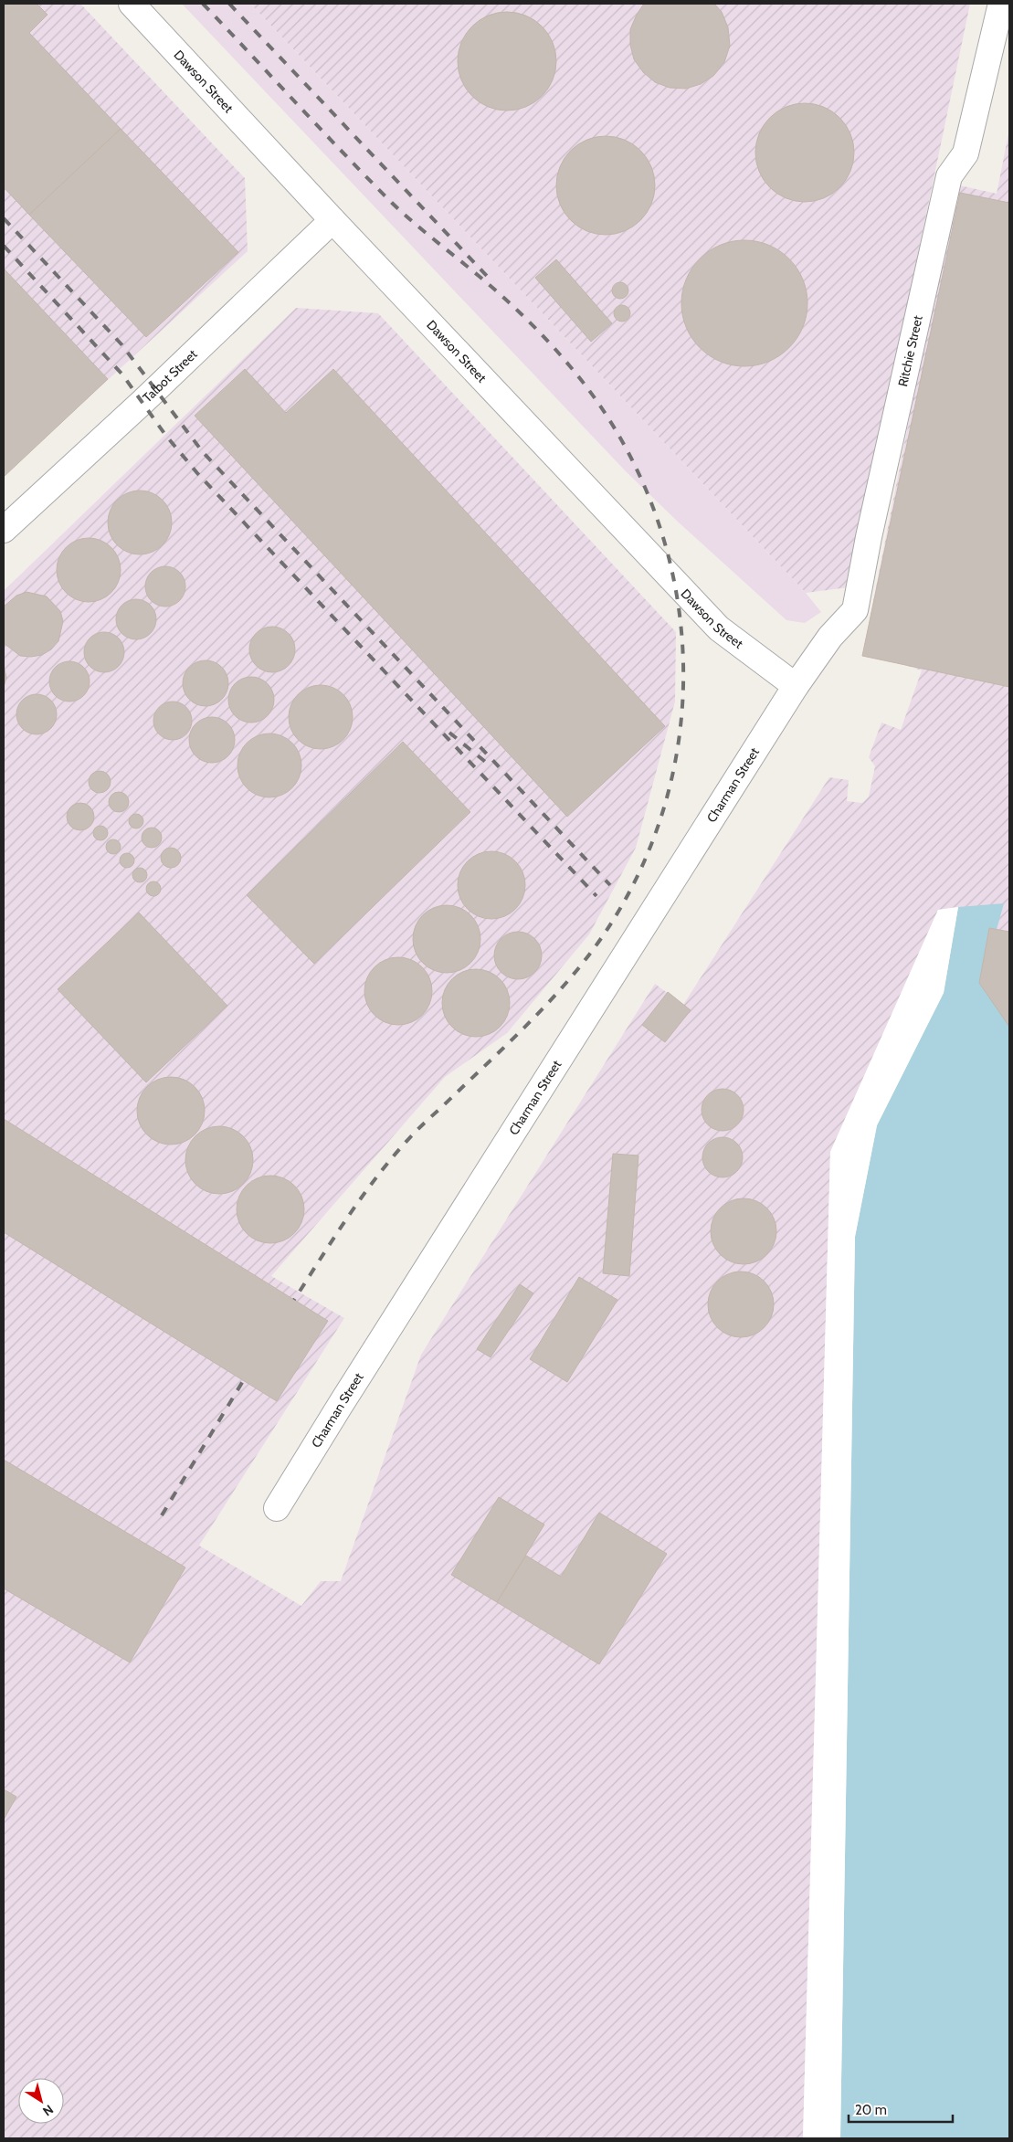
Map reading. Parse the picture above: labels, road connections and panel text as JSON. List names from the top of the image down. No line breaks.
{"streets":{"street":["Dawson Street","Ritchie Street","Talbot Street","Charman Street"]},"crossings":[["Dawson Street","Ritchie Street"],["Dawson Street","Talbot Street"],["Dawson Street","Charman Street"],["Ritchie Street","Charman Street"]],"scale_bar":"20 m","north":"bottom right"}
